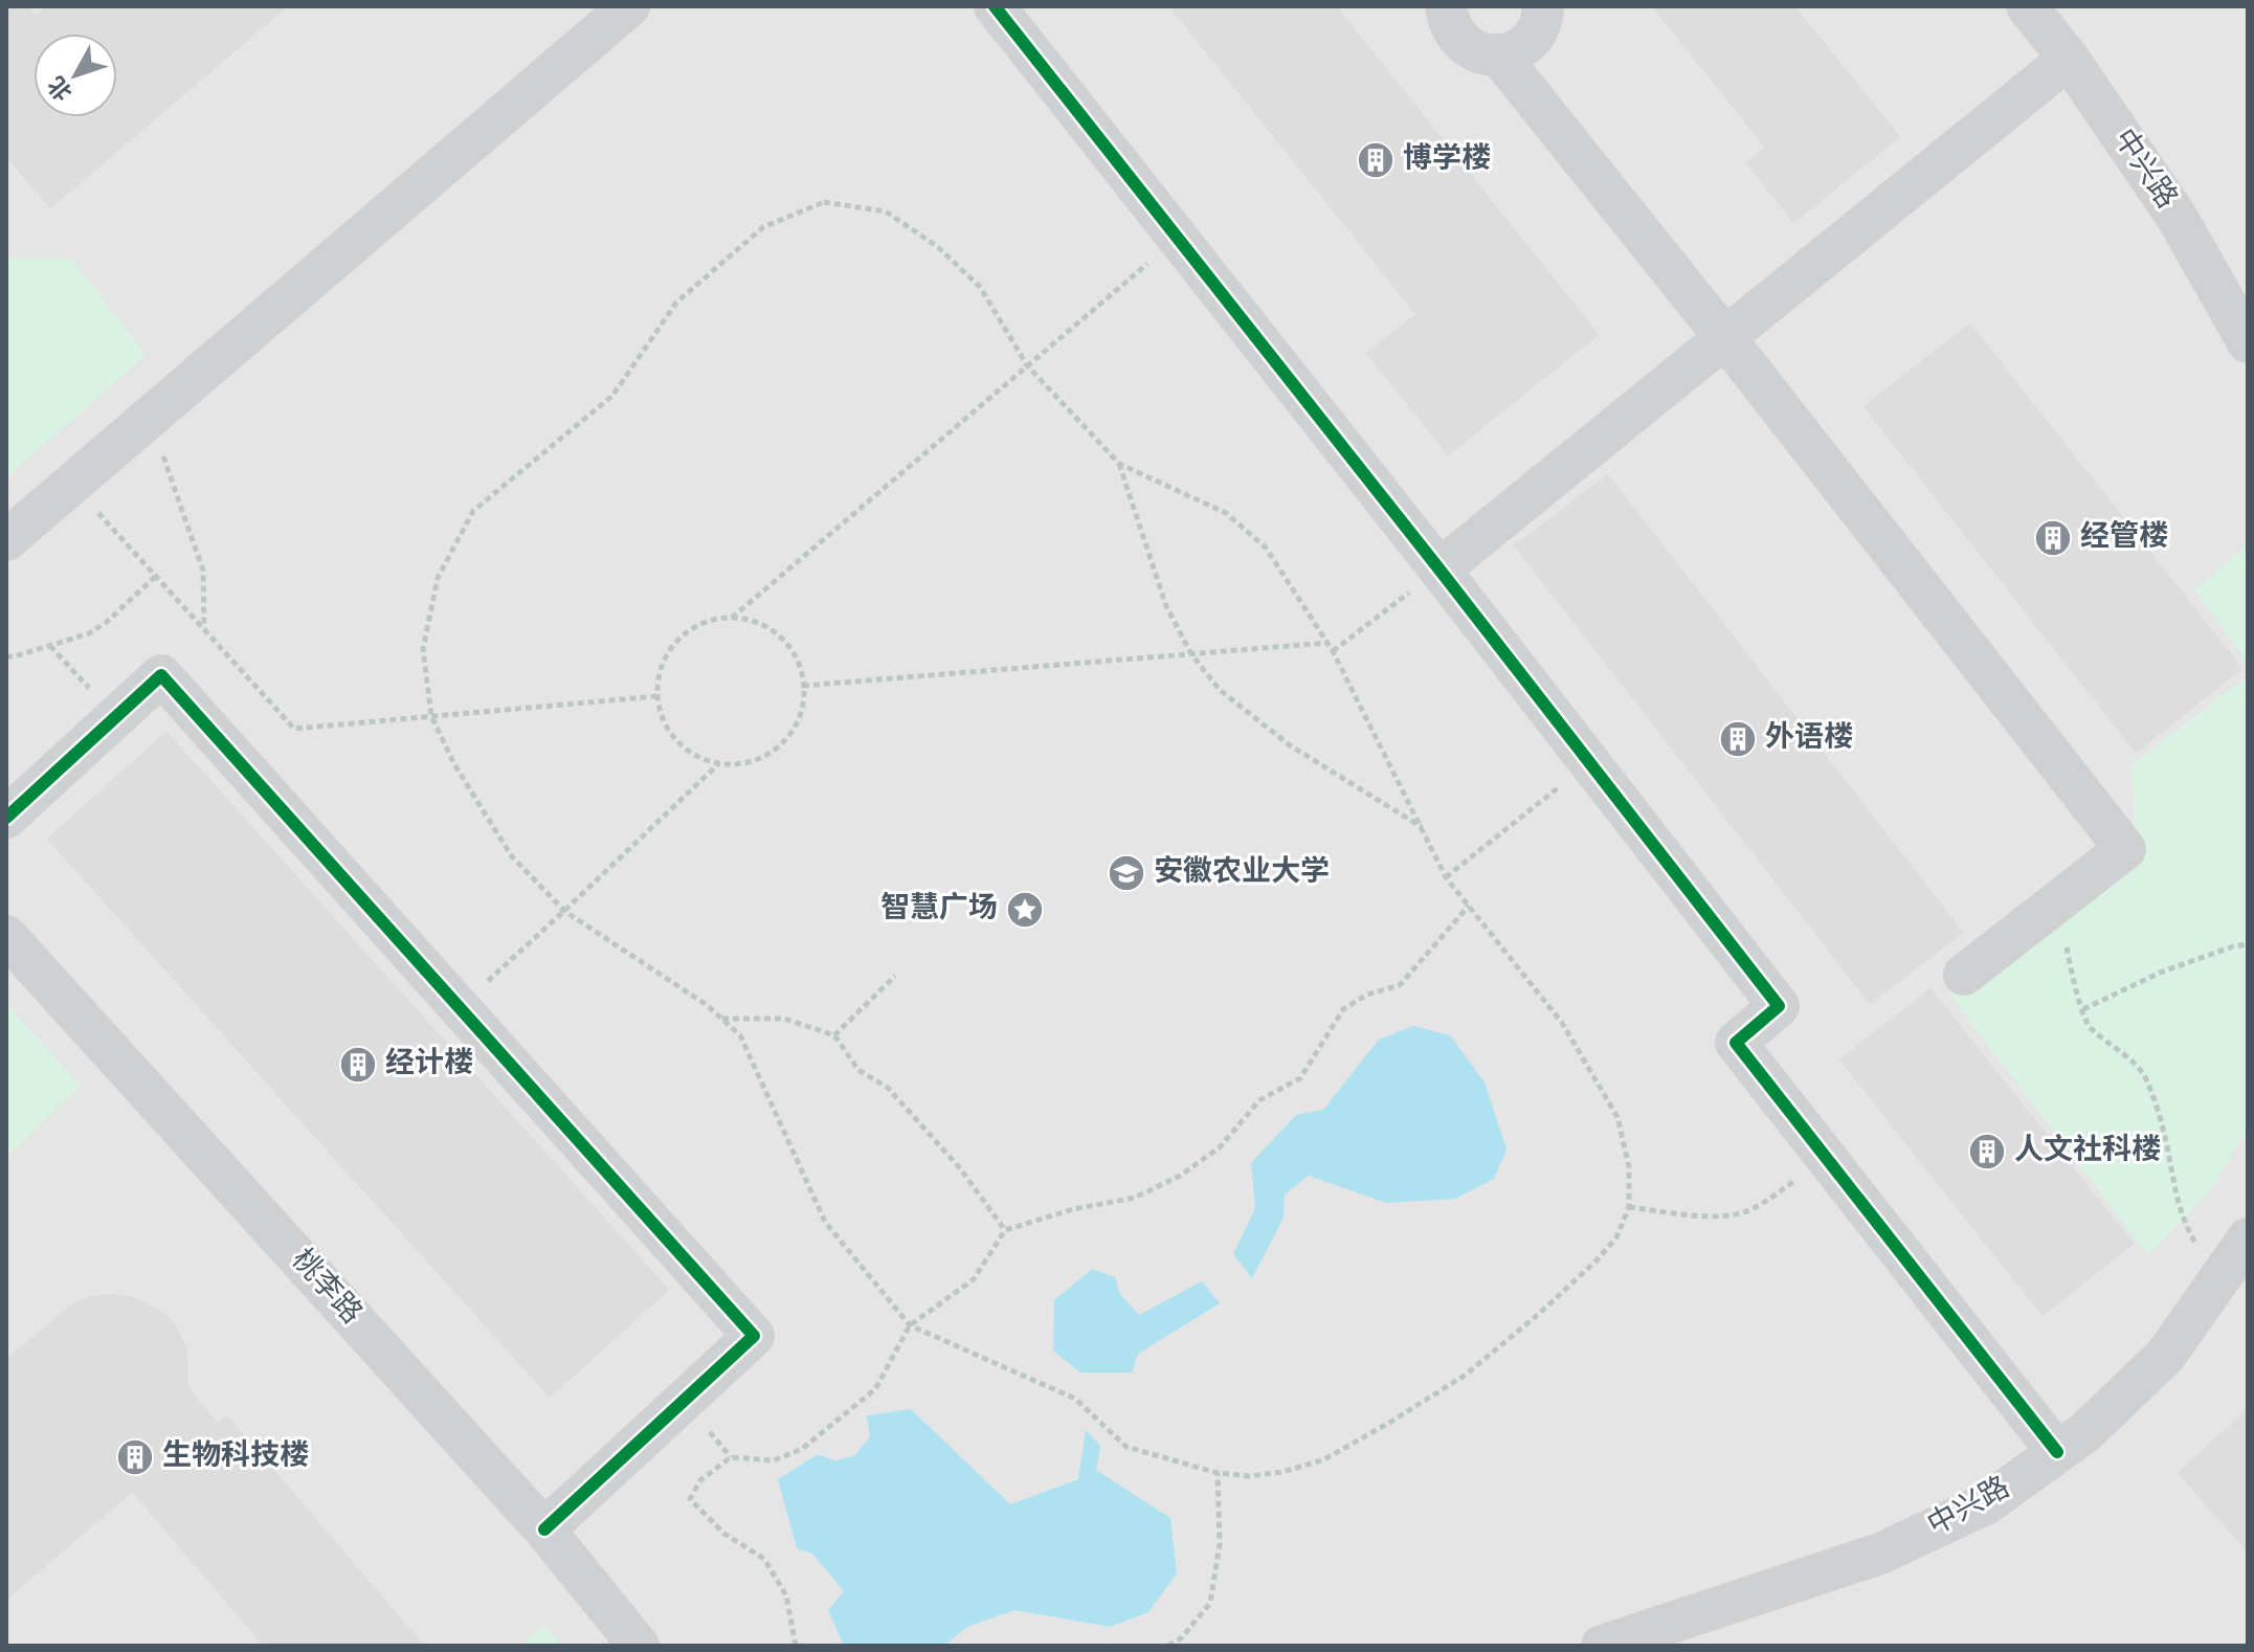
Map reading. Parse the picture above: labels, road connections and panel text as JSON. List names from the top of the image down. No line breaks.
{"streets":{"street":["中兴路","桃李路"]},"places":{"building":["博学楼","经管楼","外语楼","经计楼","人文社科楼","生物科技楼"],"school or university":["安徽农业大学"],"place":["智慧广场"]},"north":"bottom left"}
